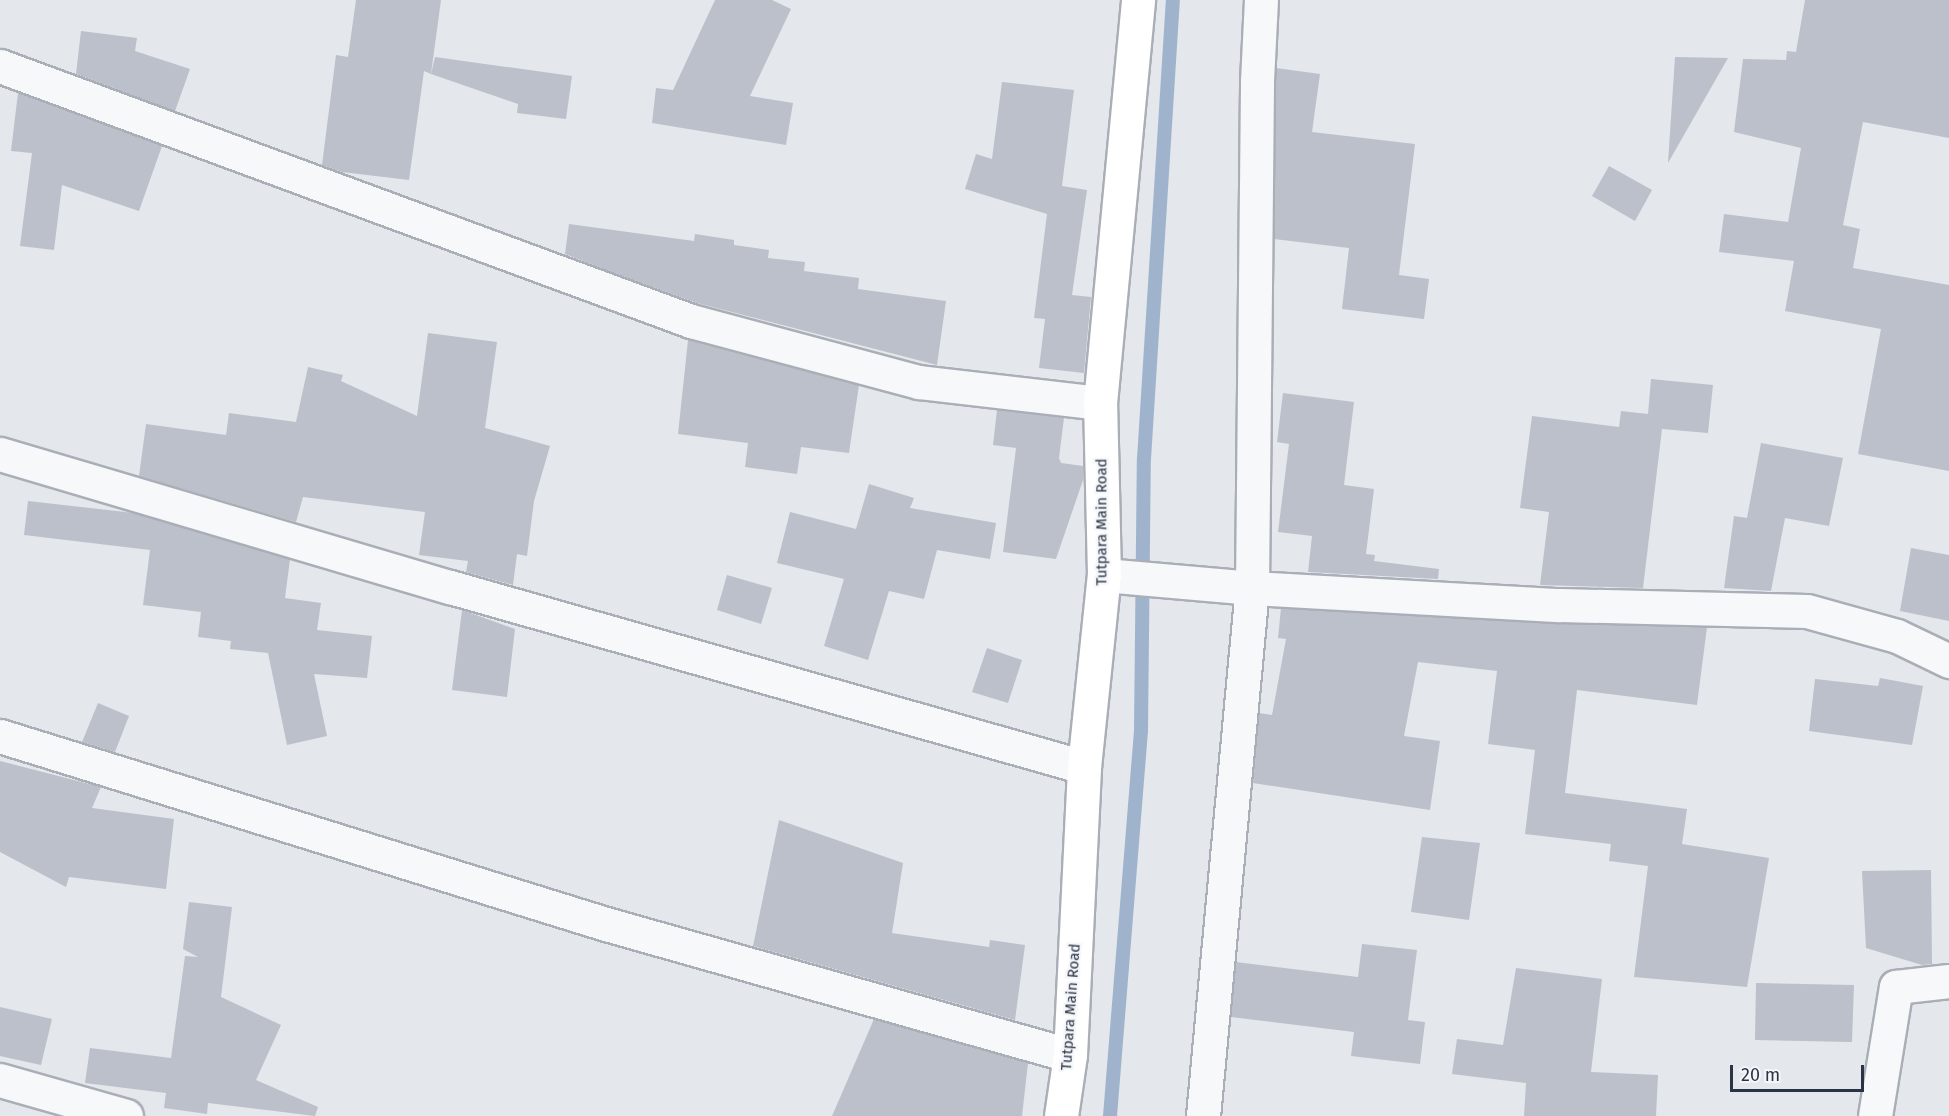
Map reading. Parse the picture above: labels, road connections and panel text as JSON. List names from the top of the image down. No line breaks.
{"streets":{"street":["Tutpara Main Road"]},"scale_bar":"20 m"}
